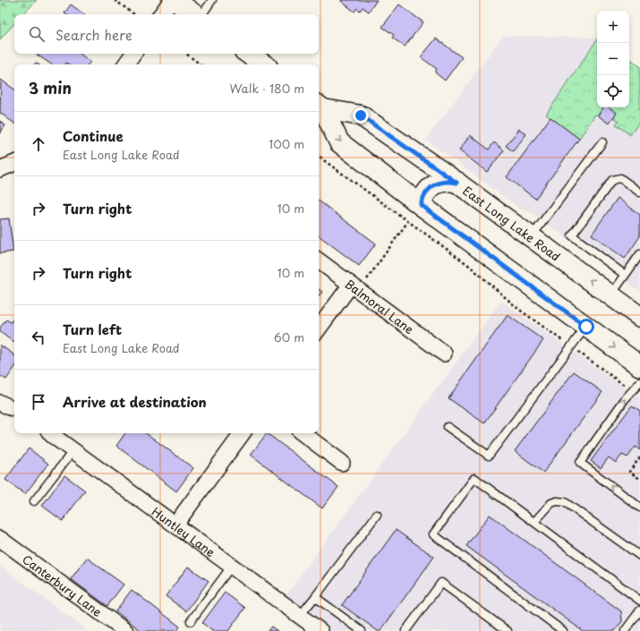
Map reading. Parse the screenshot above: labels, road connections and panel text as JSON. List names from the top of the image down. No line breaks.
{"streets":{"main road":["East Long Lake Road"],"street":["Balmoral Lane","Huntley Lane","Canterbury Lane"]},"page":{"map_buttons":["+","−"],"search":"Search here","heading":["3 min","Walk · 180 m"],"list":[["Continue","East Long Lake Road","100 m"],["Turn right","10 m"],["Turn right","10 m"],["Turn left","East Long Lake Road","60 m"],"Arrive at destination"]}}
